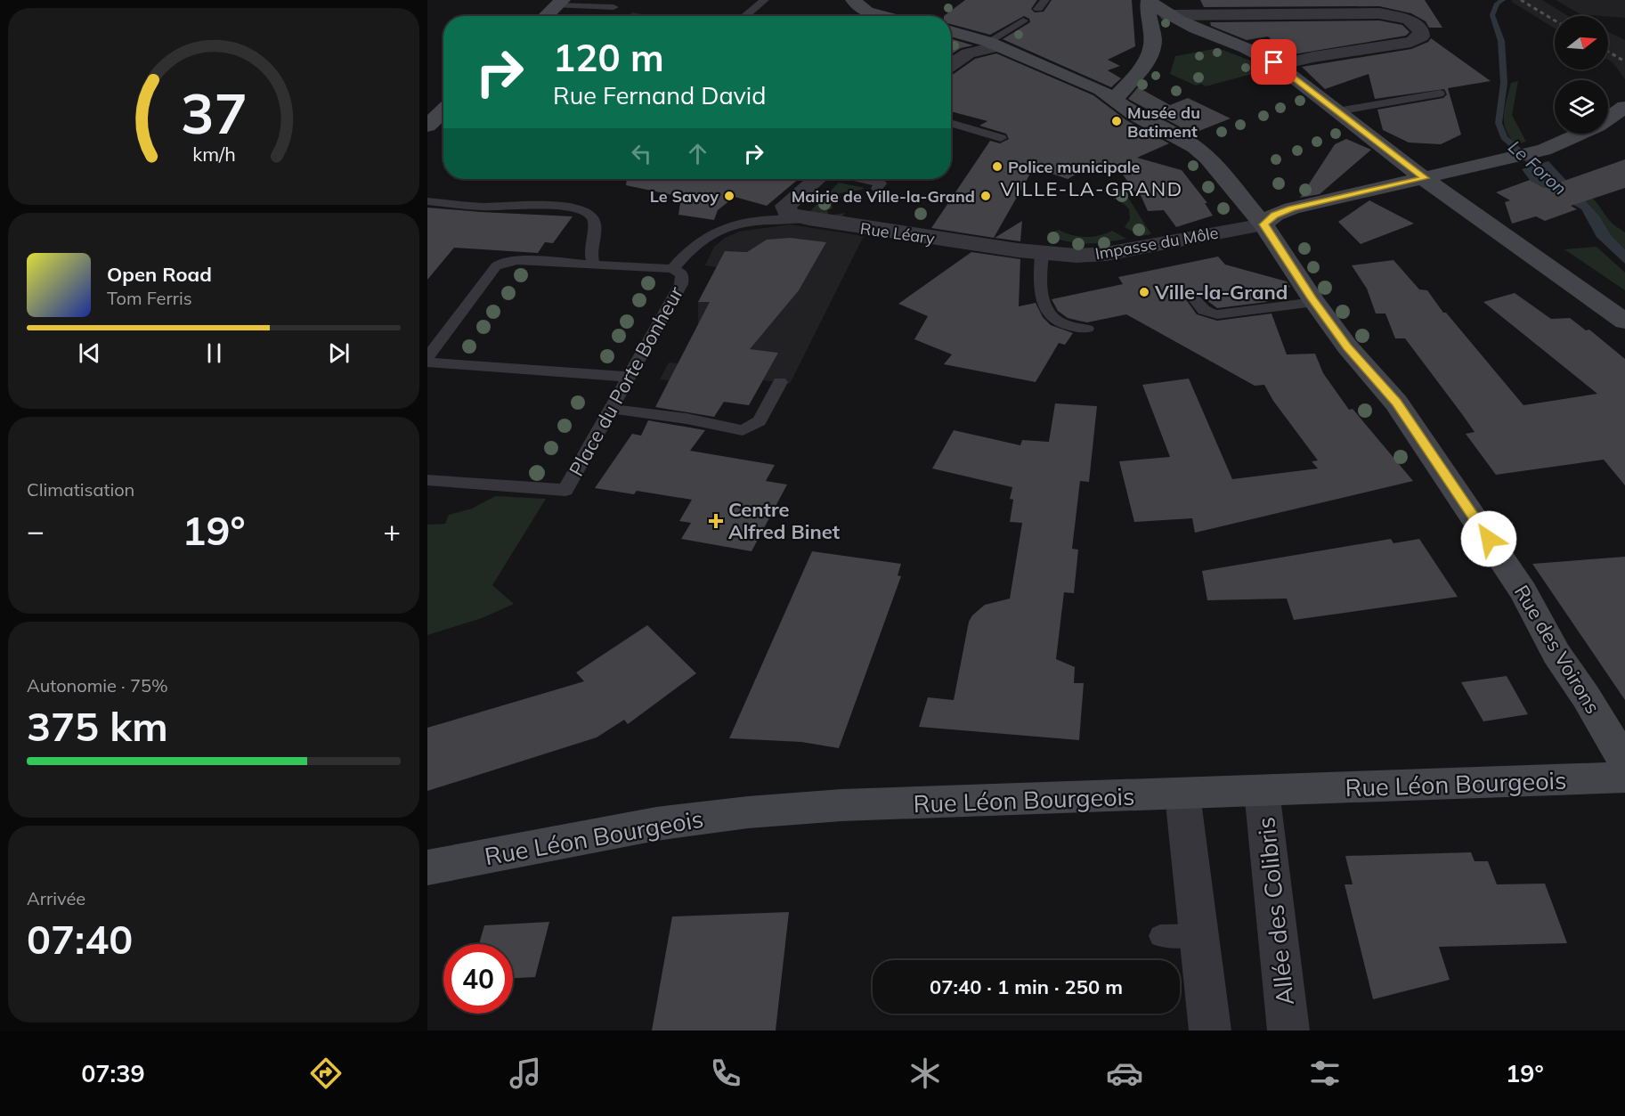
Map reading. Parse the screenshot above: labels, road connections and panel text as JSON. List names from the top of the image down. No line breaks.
{"streets":{"street":["Rue Léary","Impasse du Môle","Rue des Voirons","Rue Léon Bourgeois","Allée des Colibris"],"lane":["Place du Porte Bonheur"]},"crossings":[["Rue Léary","Impasse du Môle"],["Impasse du Môle","Rue des Voirons"],["Rue Léon Bourgeois","Allée des Colibris"]],"districts":["VILLE-LA-GRAND"],"water":["Le Foron"],"places":{"other":["Musée du Batiment","Police municipale","Le Savoy","Mairie de Ville-la-Grand","Ville-la-Grand"],"health":["Centre Alfred Binet"]},"north":"right","page":{"turn":["120 m","Rue Fernand David"],"song":["Open Road","Tom Ferris"],"tile":["Climatisation",["Autonomie · 75%","375 km"],["Arrivée","07:40"]],"heat":["−","19°","+"],"limit":"40","trip":"07:40 · 1 min · 250 m","tabs":["07:39","19°"],"gauge":["37","km/h"]}}
